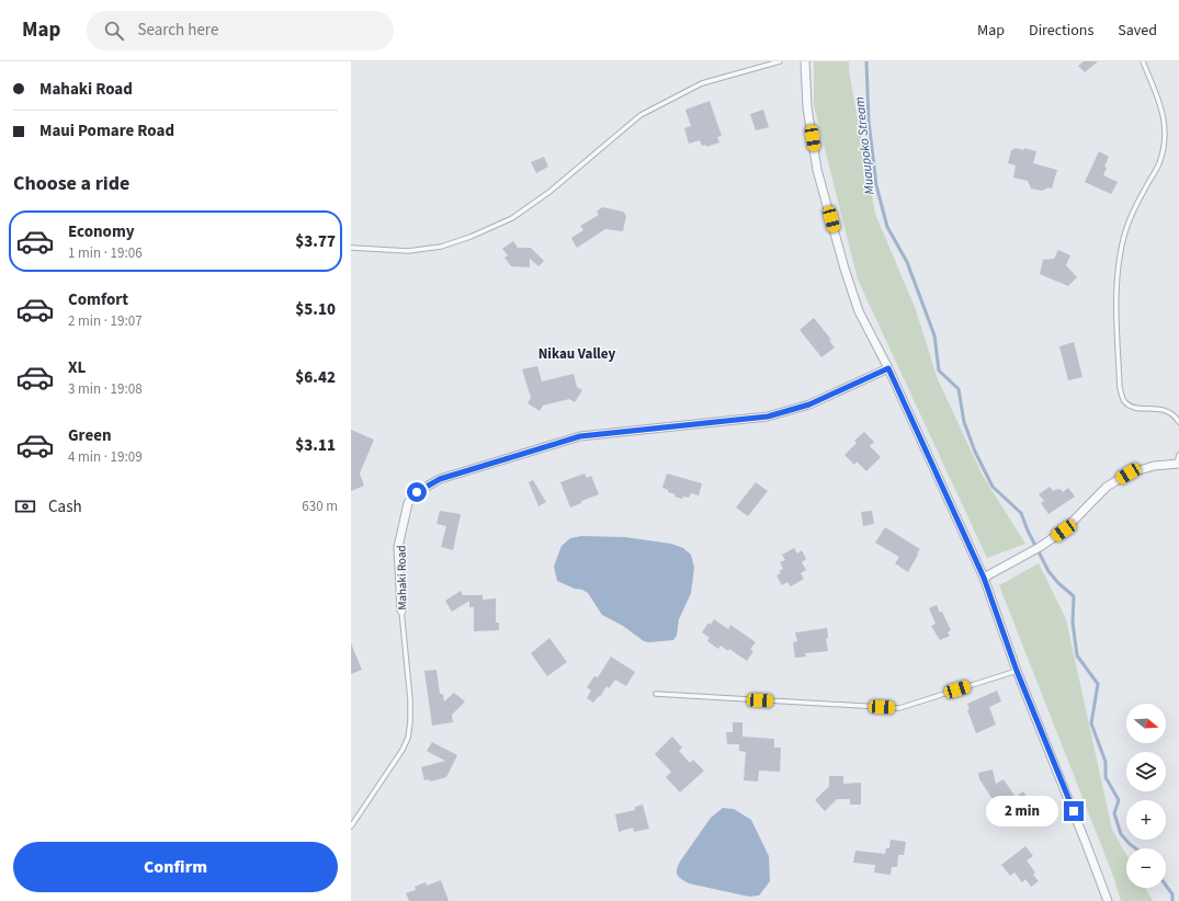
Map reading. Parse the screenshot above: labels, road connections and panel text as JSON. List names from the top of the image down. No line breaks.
{"streets":{"street":["Mahaki Road"]},"districts":["Nikau Valley"],"water":["Muaupoko Stream"],"north":"right","page":{"header":"Map","search":"Search here","nav":["Map","Directions","Saved"],"banner":["Mahaki Road","Maui Pomare Road"],"heading":"Choose a ride","list":[{"name":"Economy","note":"1 min · 19:06","value":"$3.77"},{"name":"Comfort","note":"2 min · 19:07","value":"$5.10"},{"name":"XL","note":"3 min · 19:08","value":"$6.42"},{"name":"Green","note":"4 min · 19:09","value":"$3.11"}],"pay":["Cash","630 m"],"map_buttons":["+","−"],"bubble":"2 min","buttons":"Confirm"}}
